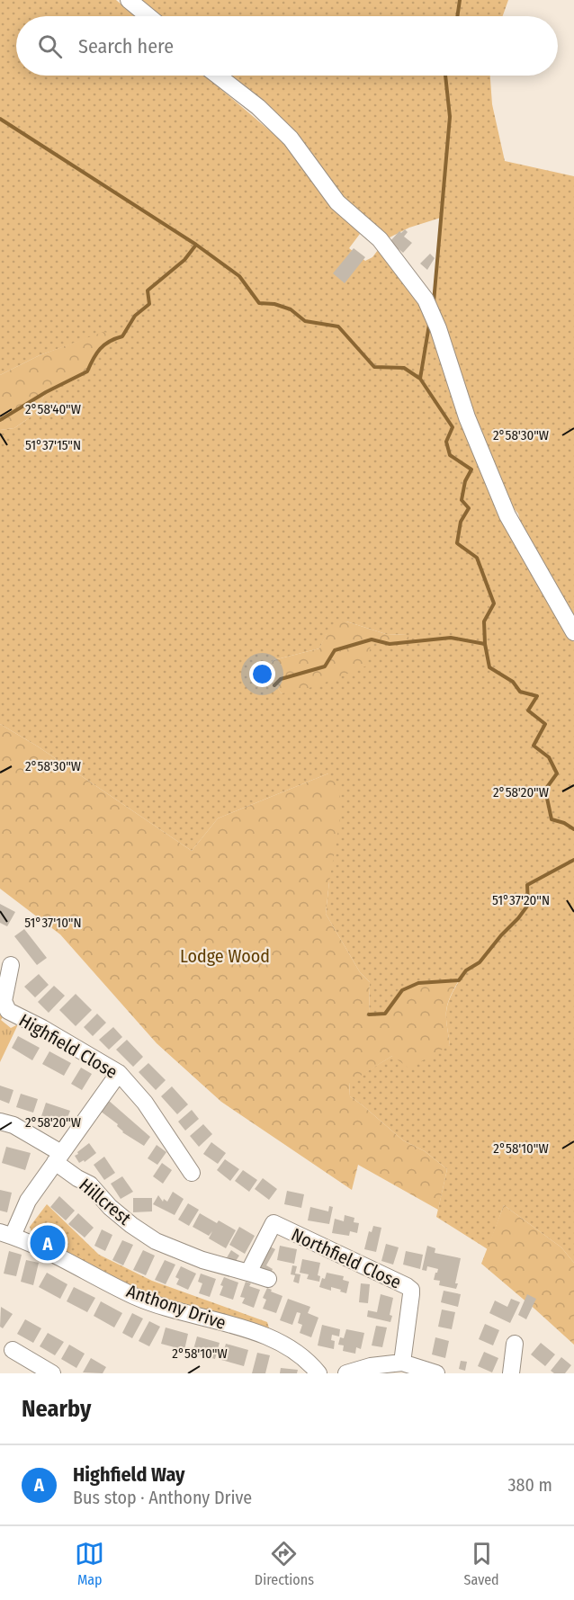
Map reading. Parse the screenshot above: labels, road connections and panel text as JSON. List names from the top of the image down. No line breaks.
{"streets":{"street":["Highfield Close","Hillcrest","Northfield Close","Anthony Drive"]},"crossings":[["Hillcrest","Northfield Close"]],"parks":["Lodge Wood"],"page":{"search":"Search here","pins":"A","heading":"Nearby","list":[{"mark":"A","name":"Highfield Way","note":"Bus stop · Anthony Drive","value":"380 m"}],"nav":["Map","Directions","Saved"]},"coordinates":["2°58'40\"W","2°58'30\"W","51°37'15\"N","2°58'20\"W","51°37'20\"N","51°37'10\"N","2°58'10\"W"]}
